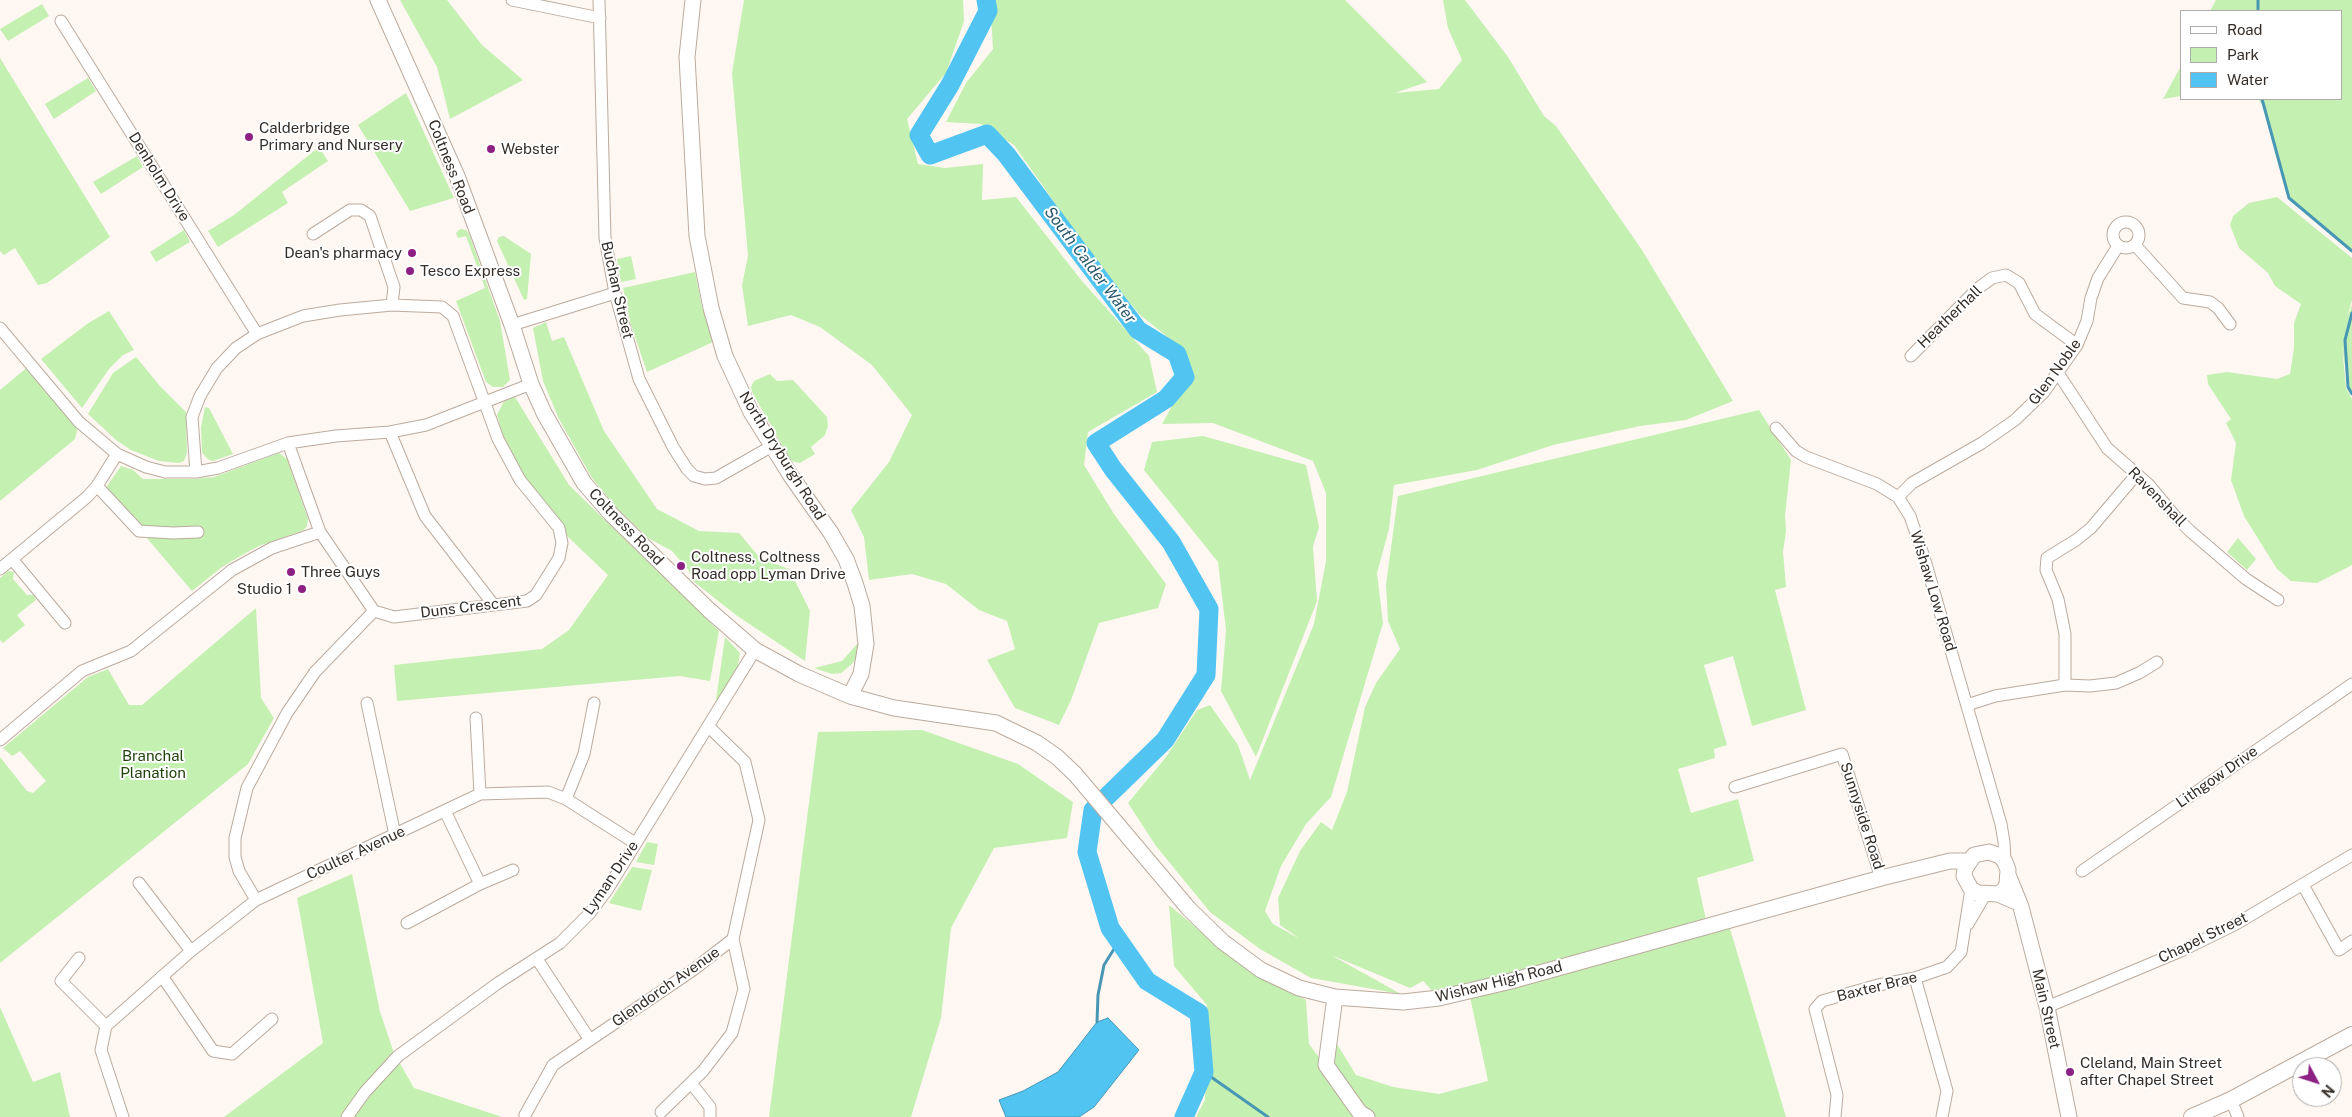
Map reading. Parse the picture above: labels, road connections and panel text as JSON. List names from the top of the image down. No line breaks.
{"streets":{"street":["Coltness Road","Denholm Drive","Buchan Street","Heatherhall","Glen Noble","North Dryburgh Road","Ravenshall","Wishaw Low Road","Duns Crescent","Lithgow Drive","Sunnyside Road","Coulter Avenue","Lyman Drive","Chapel Street","Wishaw High Road","Glendorch Avenue","Baxter Brae","Main Street"]},"crossings":[["Coltness Road","North Dryburgh Road"],["Coltness Road","Lyman Drive"],["Coltness Road","Wishaw High Road"],["Denholm Drive","Duns Crescent"],["Buchan Street","North Dryburgh Road"],["Heatherhall","Glen Noble"],["Glen Noble","Ravenshall"],["Glen Noble","Wishaw Low Road"],["Wishaw Low Road","Wishaw High Road"],["Wishaw Low Road","Baxter Brae"],["Wishaw Low Road","Main Street"],["Sunnyside Road","Wishaw High Road"],["Coulter Avenue","Lyman Drive"],["Lyman Drive","Glendorch Avenue"],["Chapel Street","Main Street"],["Wishaw High Road","Baxter Brae"],["Wishaw High Road","Main Street"],["Baxter Brae","Main Street"]],"water":["South Calder Water"],"parks":["Branchal Planation"],"places":["Calderbridge Primary and Nursery","Webster","Dean's pharmacy","Tesco Express","Coltness, Coltness Road opp Lyman Drive","Three Guys","Studio 1","Cleland, Main Street after Chapel Street"],"legend":["Road","Park","Water"],"north":"bottom right"}
